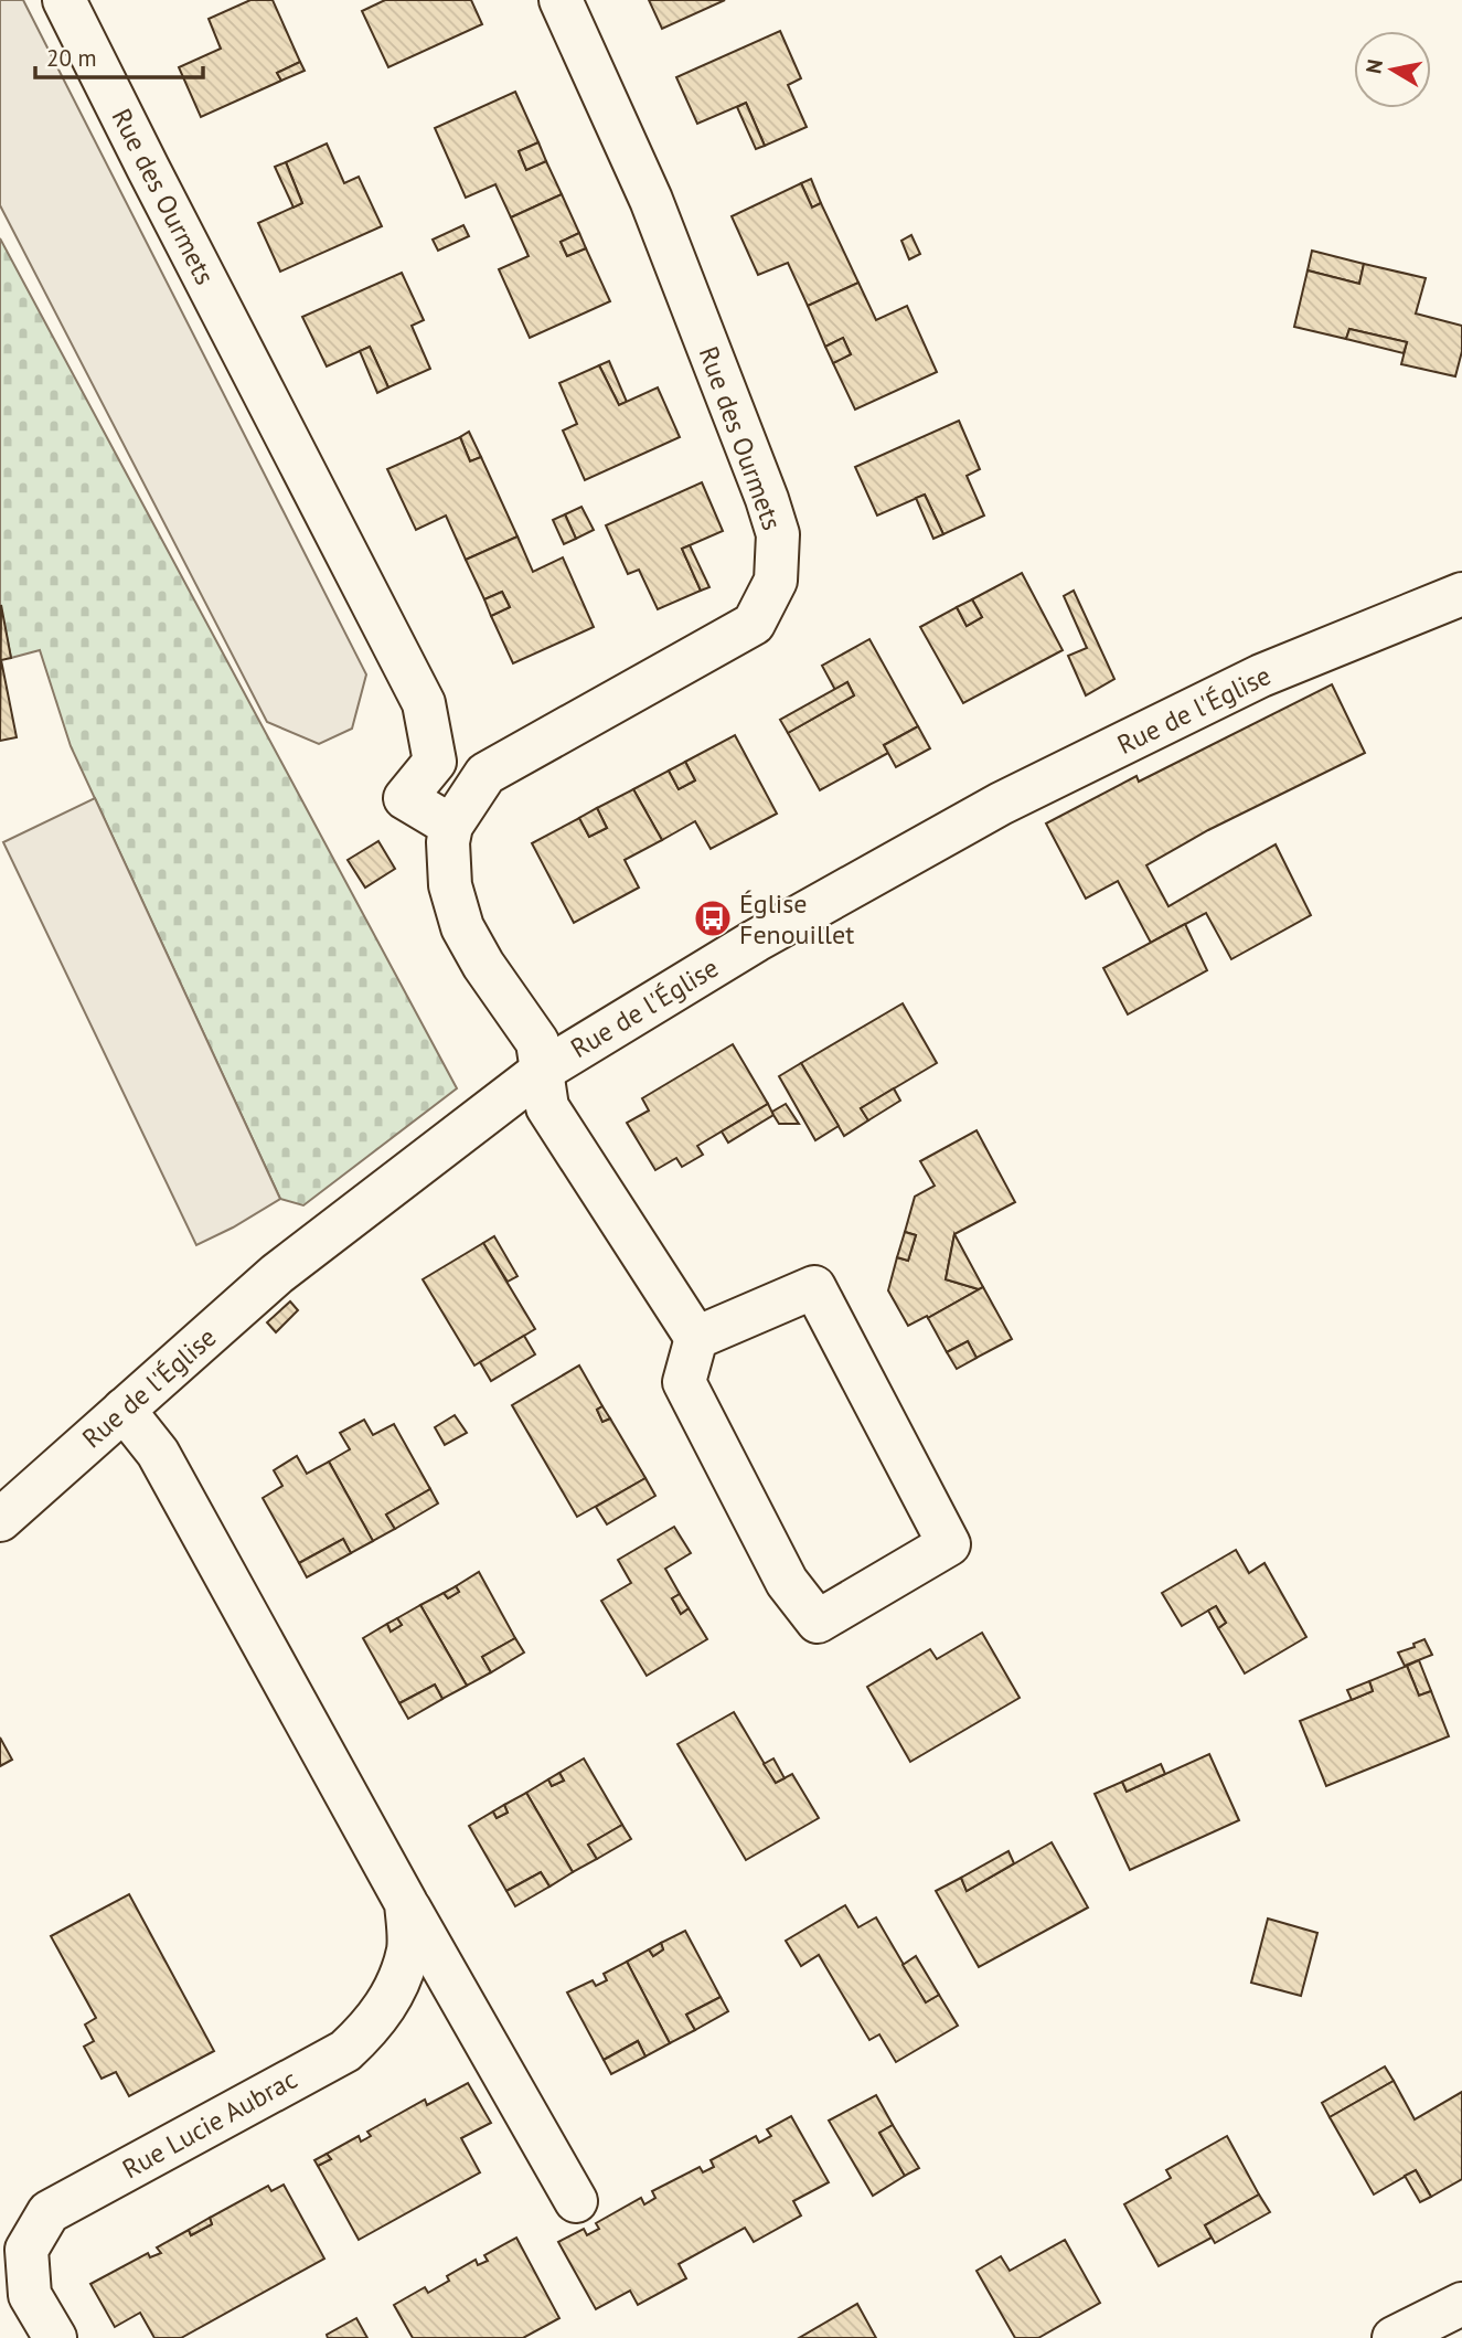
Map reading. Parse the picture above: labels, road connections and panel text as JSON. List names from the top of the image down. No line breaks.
{"streets":{"street":["Rue des Ourmets","Rue de l'Église","Rue Lucie Aubrac"]},"crossings":[["Rue de l'Église","Rue Lucie Aubrac"]],"places":{"bus stop":["Église Fenouillet"]},"scale_bar":"20 m","north":"left"}
